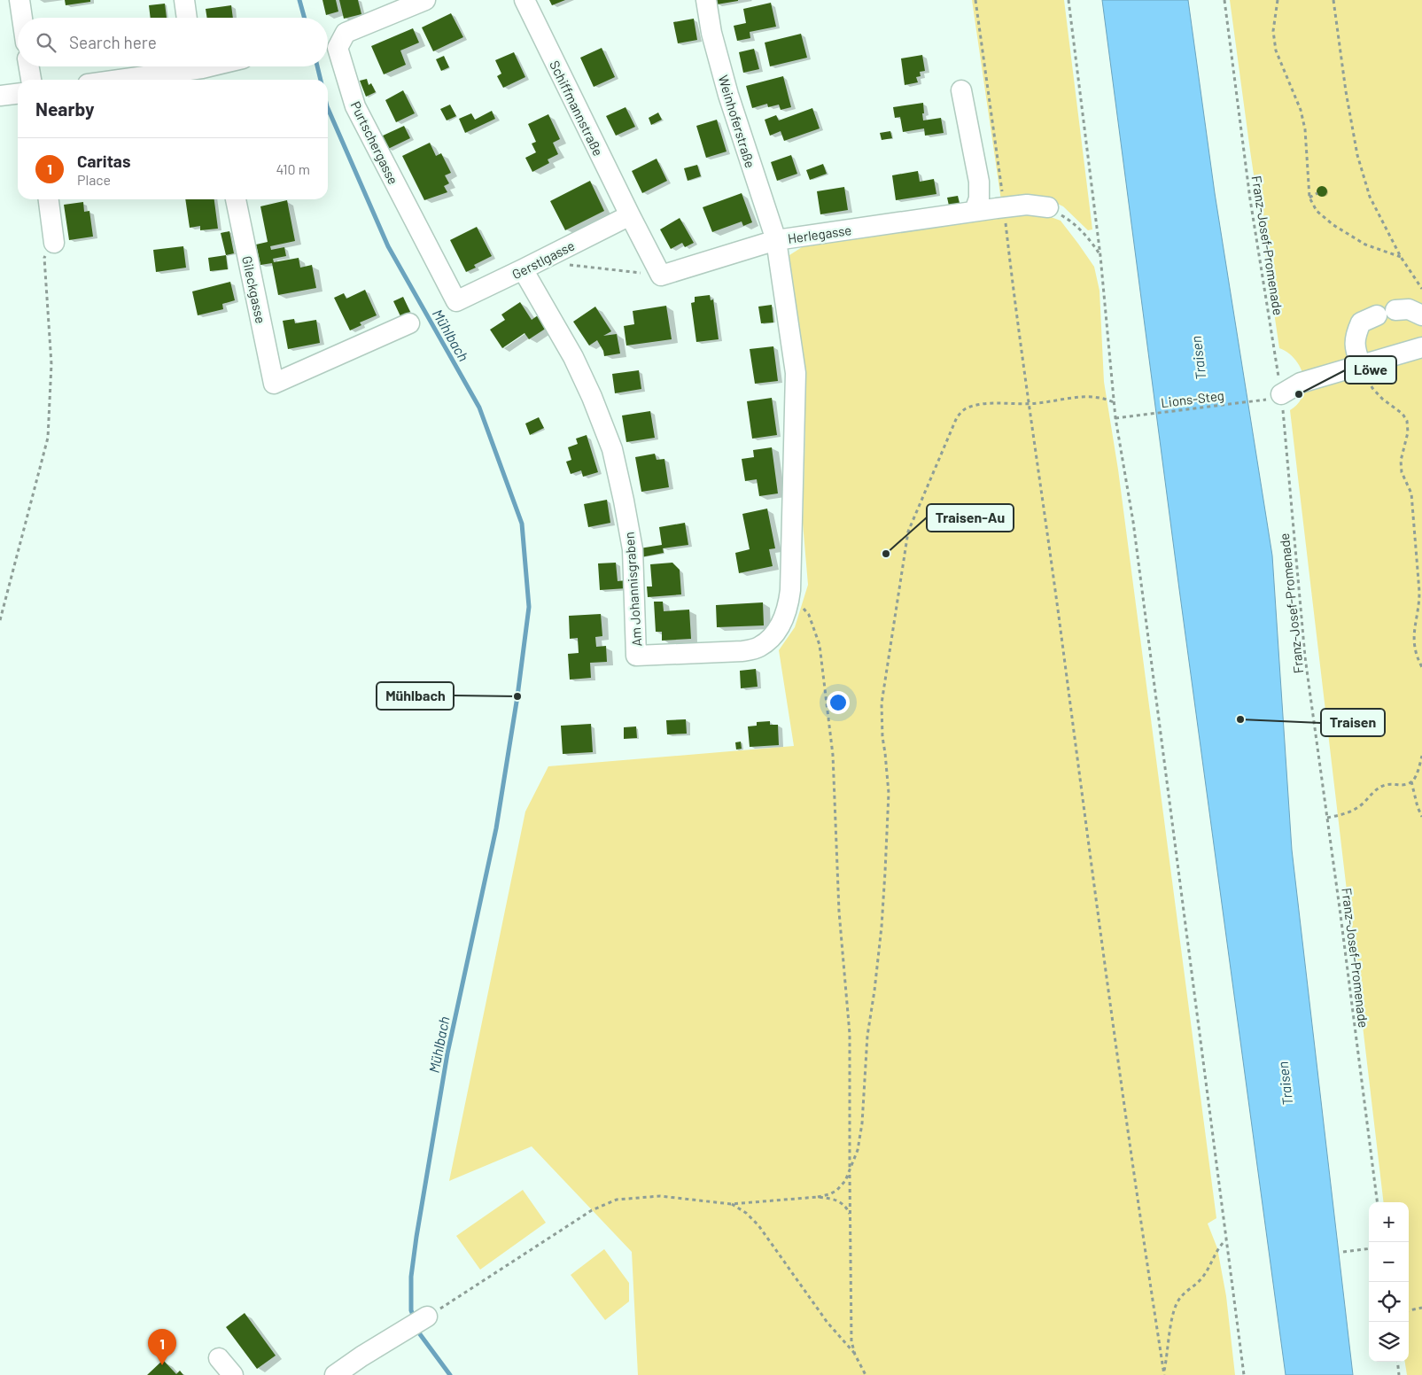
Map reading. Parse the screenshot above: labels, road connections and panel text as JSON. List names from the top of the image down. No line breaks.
{"streets":{"street":["Schiffmannstraße","Weinhoferstraße","Purtschergasse","Herlegasse","Gerstlgasse","Gileckgasse","Am Johannisgraben"],"path":["Franz-Josef-Promenade","Lions-Steg"]},"crossings":[["Schiffmannstraße","Gerstlgasse"],["Weinhoferstraße","Herlegasse"],["Weinhoferstraße","Am Johannisgraben"],["Purtschergasse","Gerstlgasse"],["Herlegasse","Am Johannisgraben"],["Franz-Josef-Promenade","Lions-Steg"],["Gerstlgasse","Am Johannisgraben"]],"water":["Mühlbach","Traisen"],"places":["Löwe","Traisen-Au","Mühlbach","Traisen"],"page":{"search":"Search here","heading":"Nearby","list":[{"mark":"1","name":"Caritas","note":"Place","value":"410 m"}],"map_buttons":["+","−"],"pins":"1"}}
